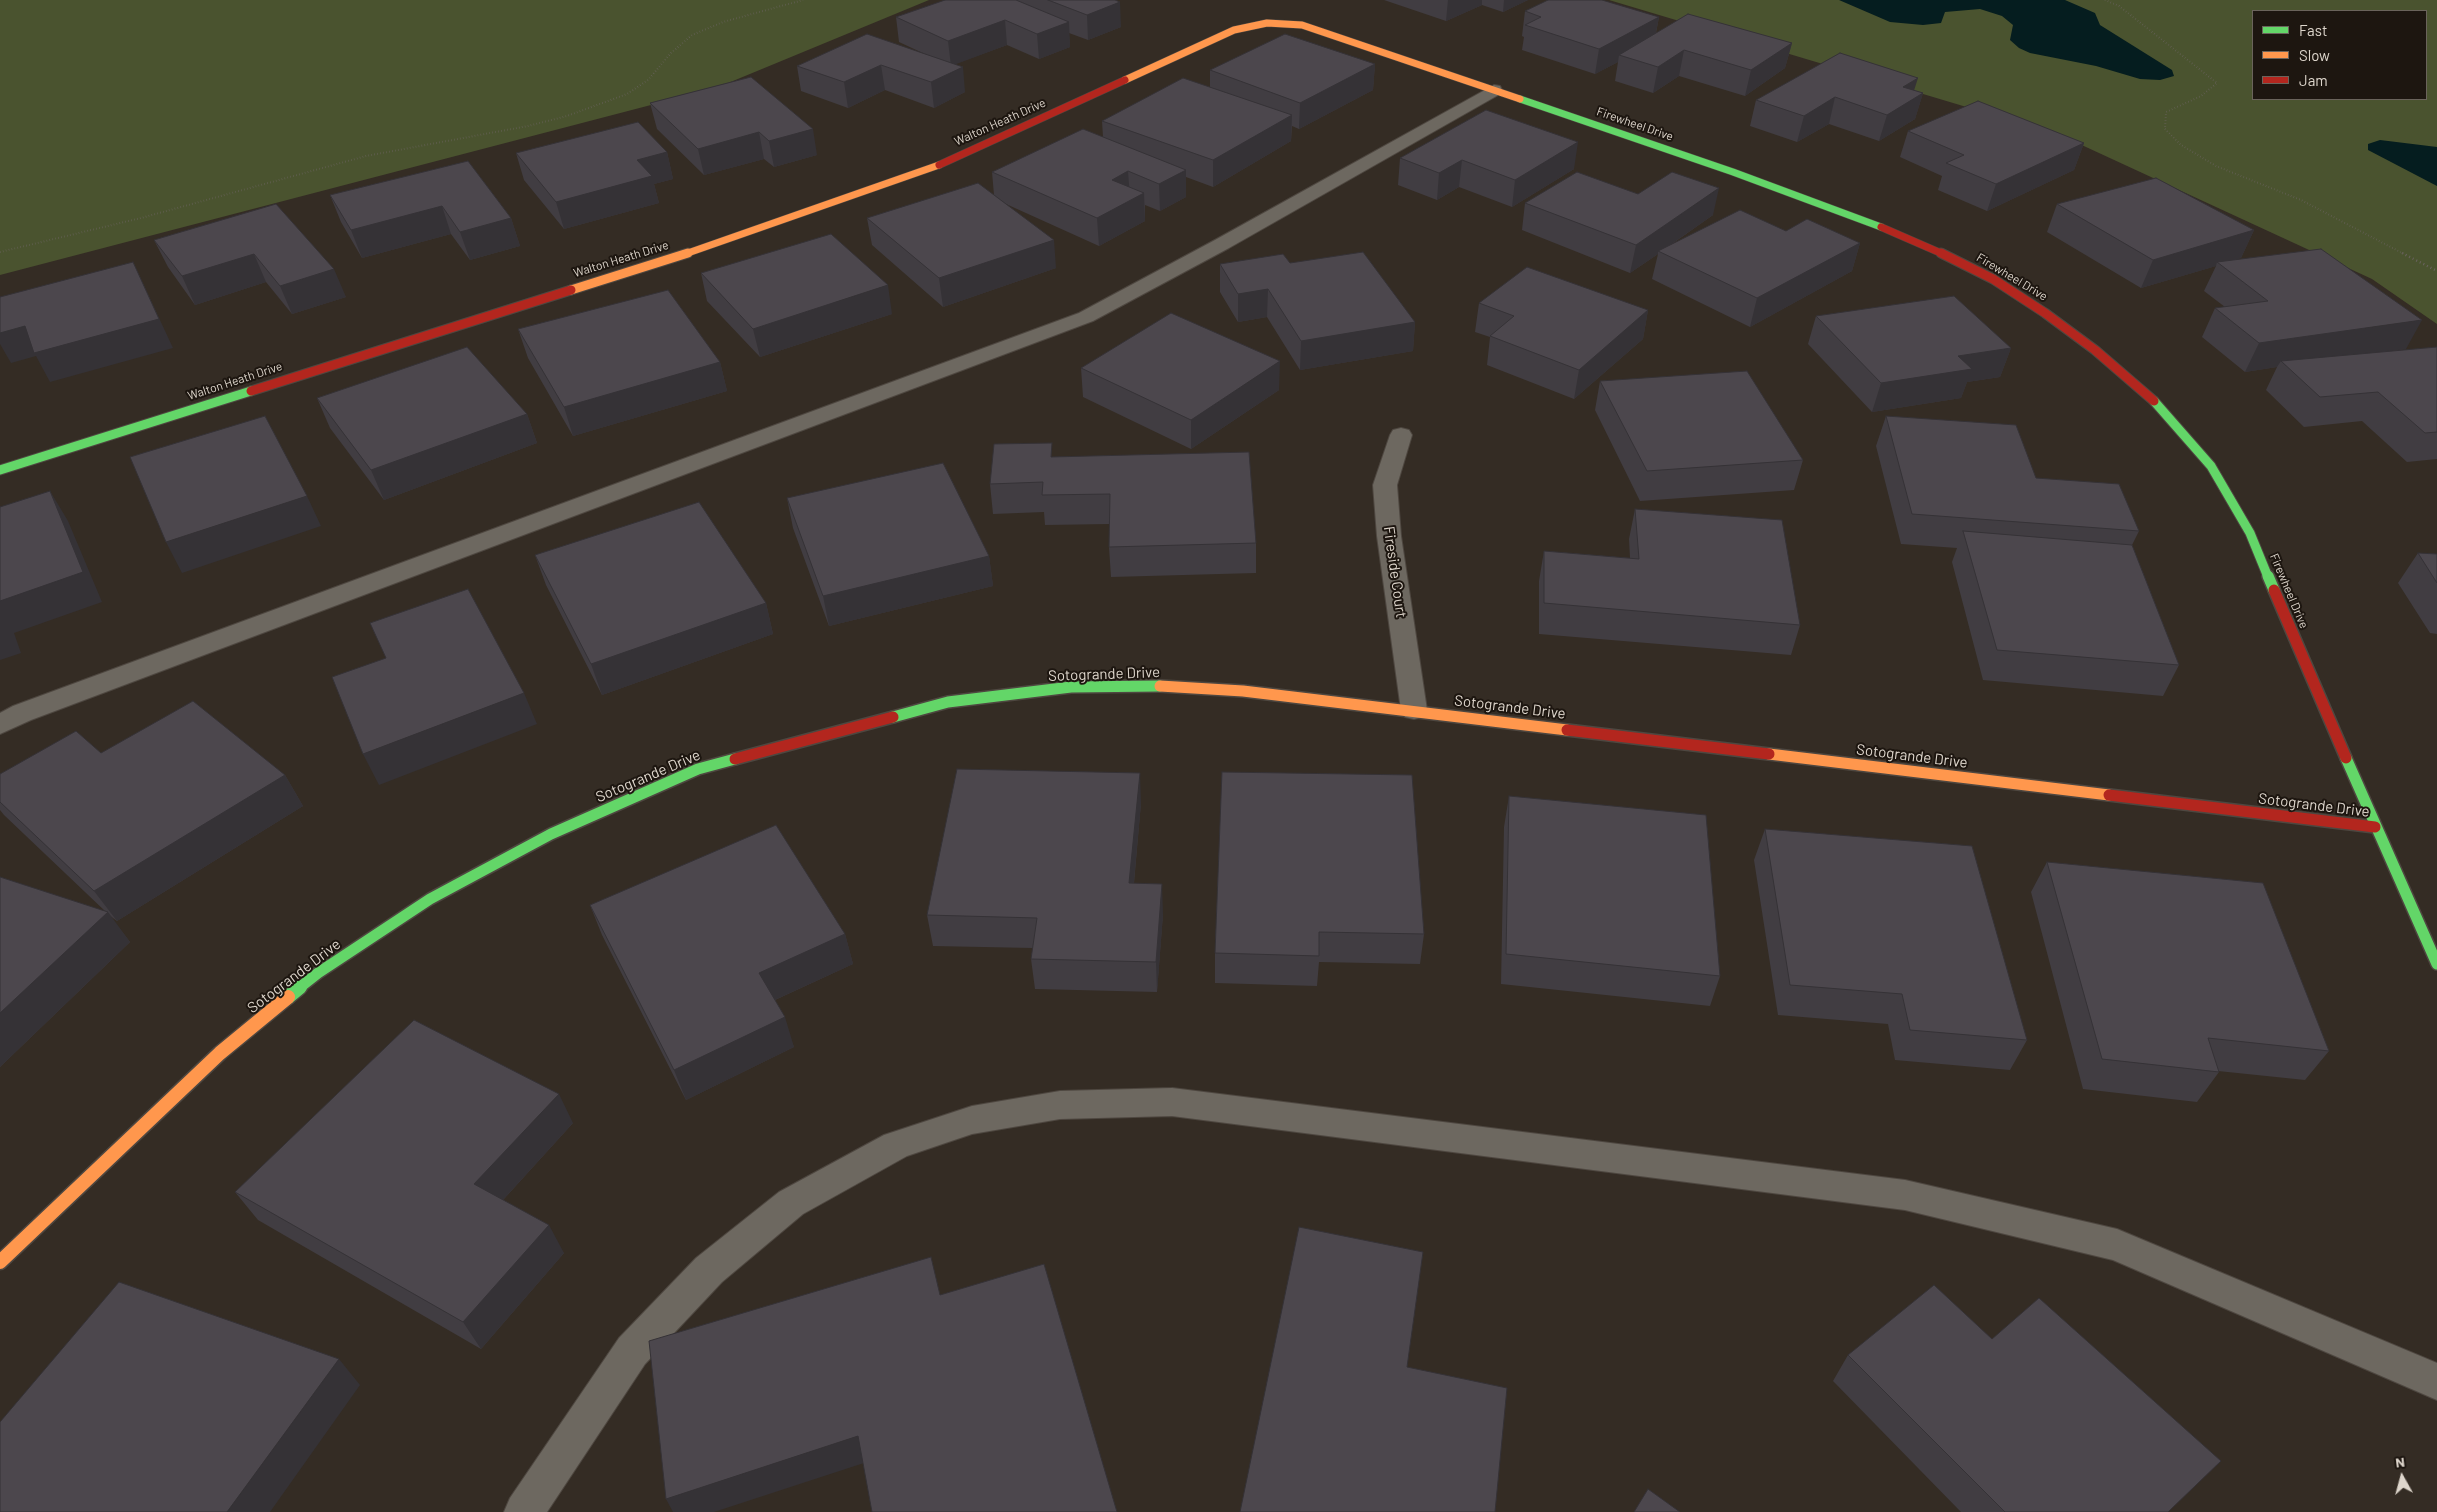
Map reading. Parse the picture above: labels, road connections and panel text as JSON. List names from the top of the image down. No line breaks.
{"streets":{"street":["Walton Heath Drive","Firewheel Drive","Fireside Court","Sotogrande Drive"]},"crossings":[["Walton Heath Drive","Firewheel Drive"],["Firewheel Drive","Sotogrande Drive"],["Fireside Court","Sotogrande Drive"]],"legend":["Fast","Slow","Jam"],"north":"top"}
